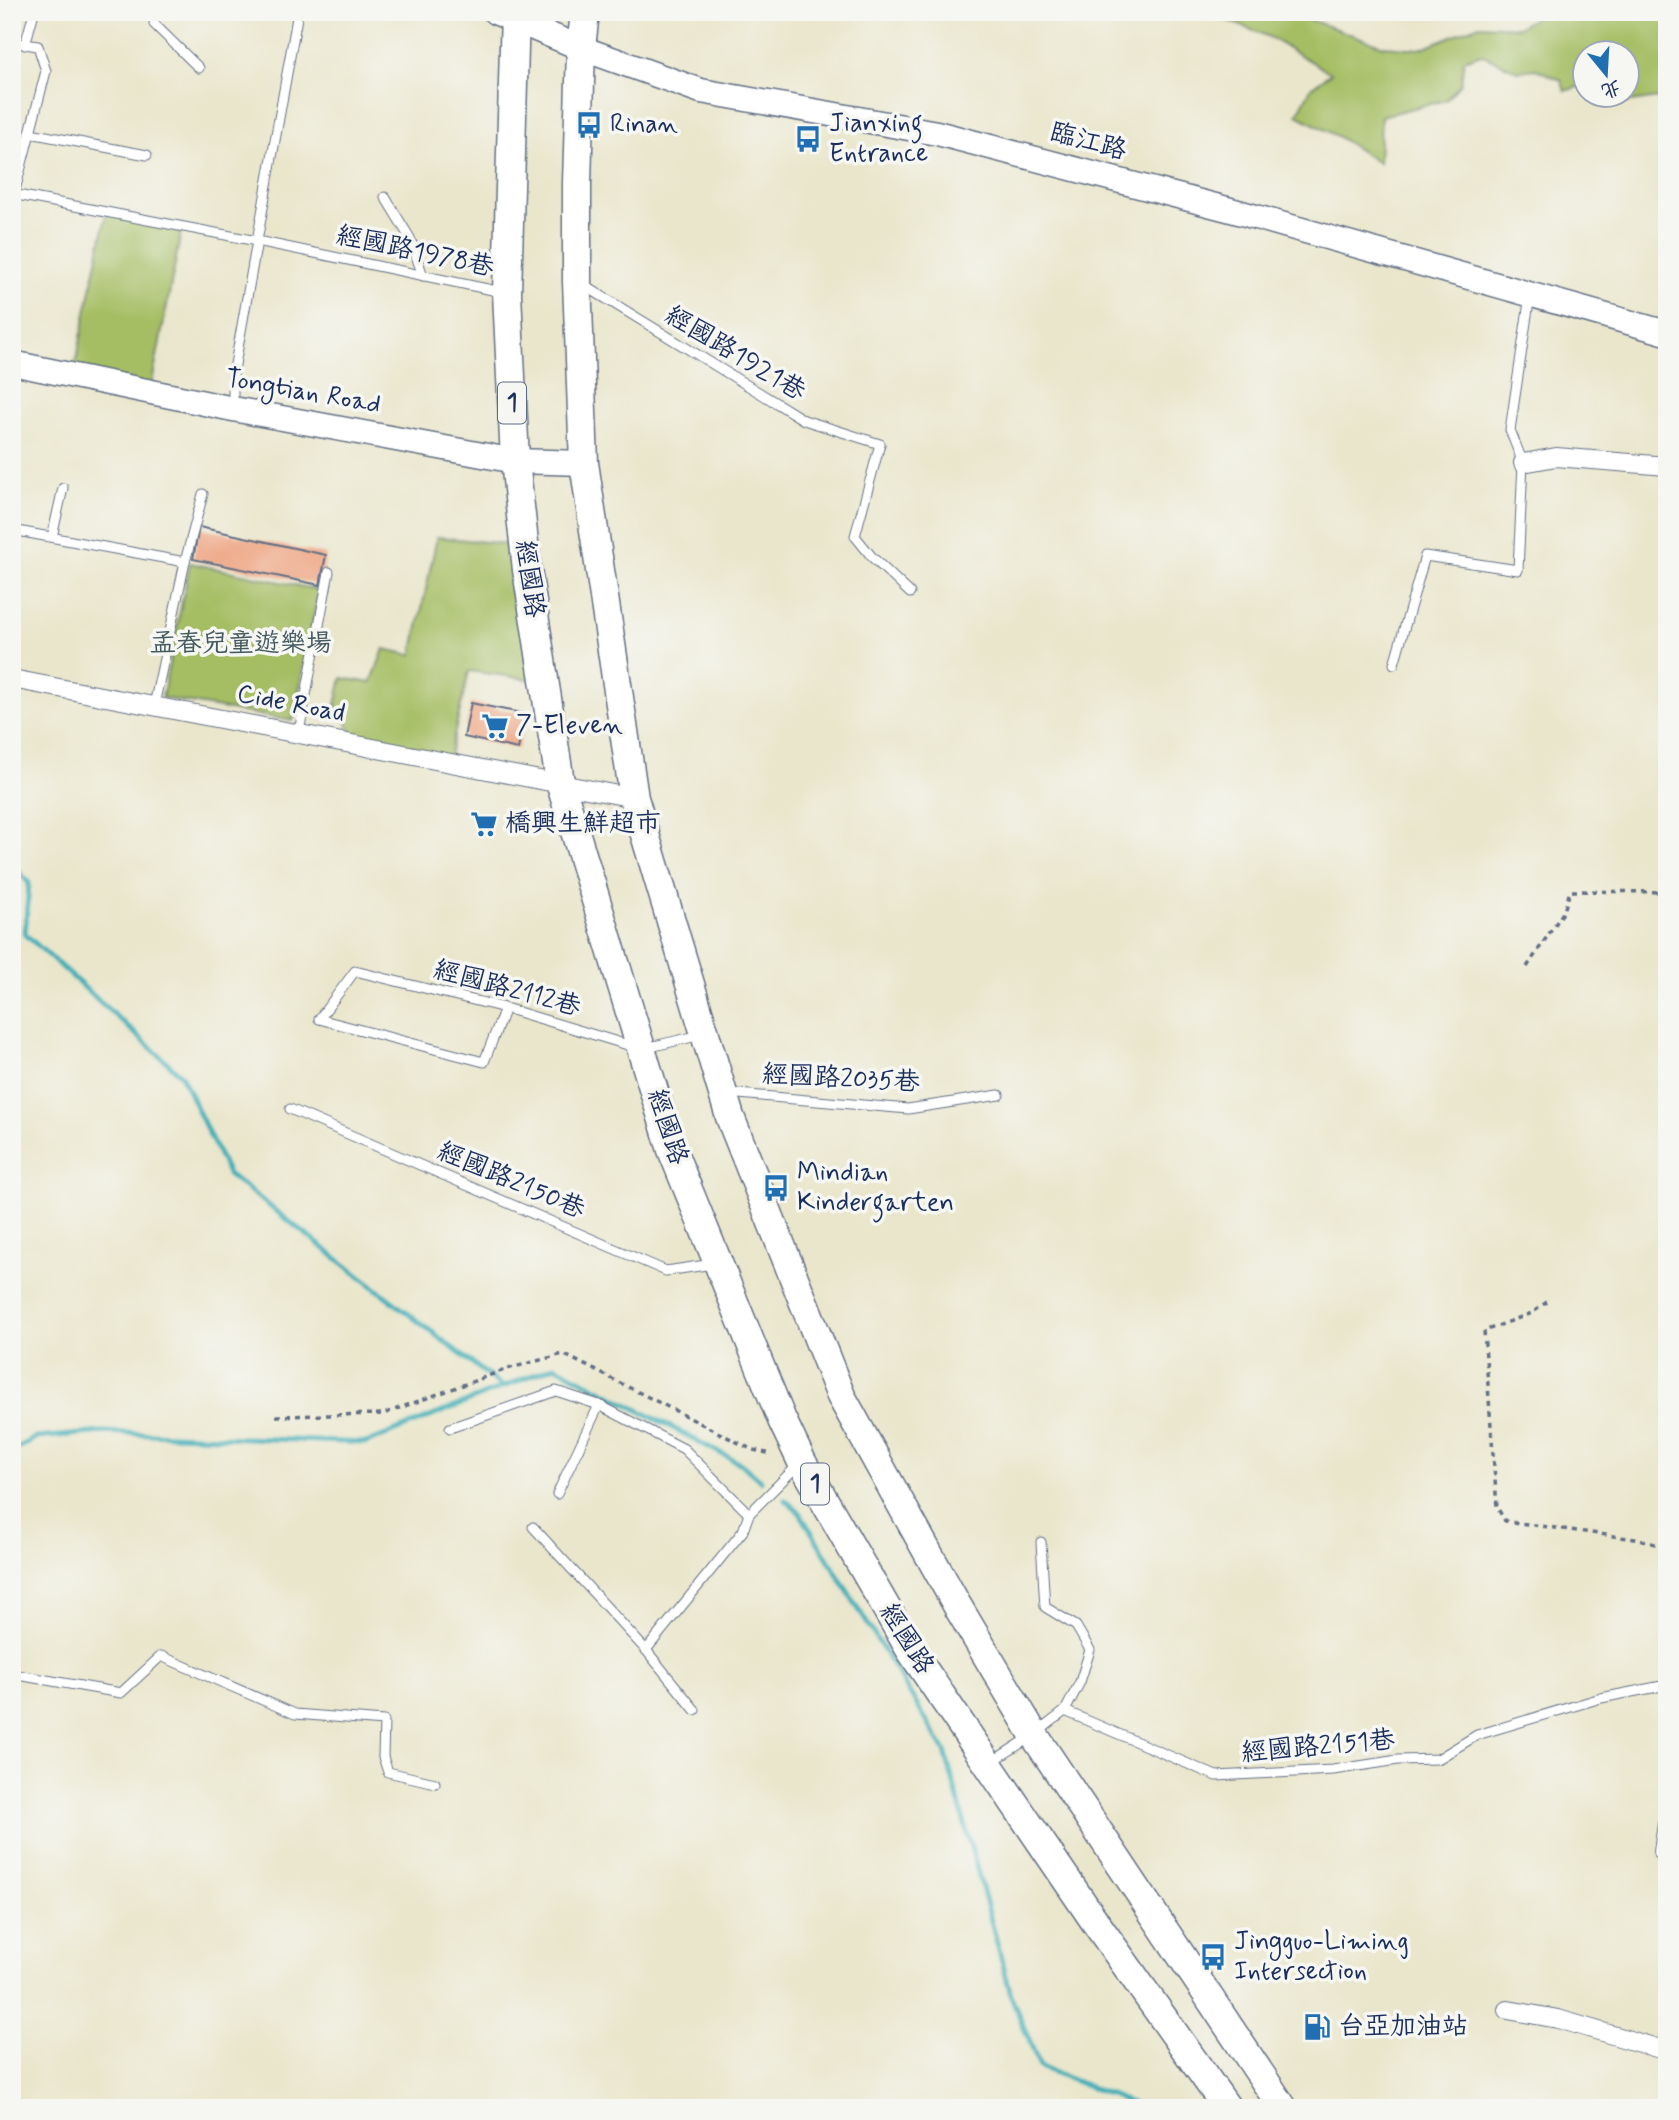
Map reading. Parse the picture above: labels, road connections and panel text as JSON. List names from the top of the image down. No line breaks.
{"streets":{"main road":["1","經國路"],"street":["臨江路","Tongtian Road","Cide Road"],"lane":["經國路1978巷","經國路1921巷","經國路2112巷","經國路2035巷","經國路2150巷","經國路2151巷"]},"crossings":[["臨江路","經國路"],["經國路1978巷","經國路"],["Tongtian Road","經國路"],["經國路","Cide Road"],["經國路","經國路2112巷"],["經國路","經國路2150巷"]],"parks":["孟春兒童遊樂場"],"places":{"bus stop":["Rinan","Jianxing Entrance","Mindian Kindergarten","Jingguo-Liming Intersection"],"supermarket":["7-Eleven","橋興生鮮超市"],"fuel station":["台亞加油站"]},"north":"bottom"}
